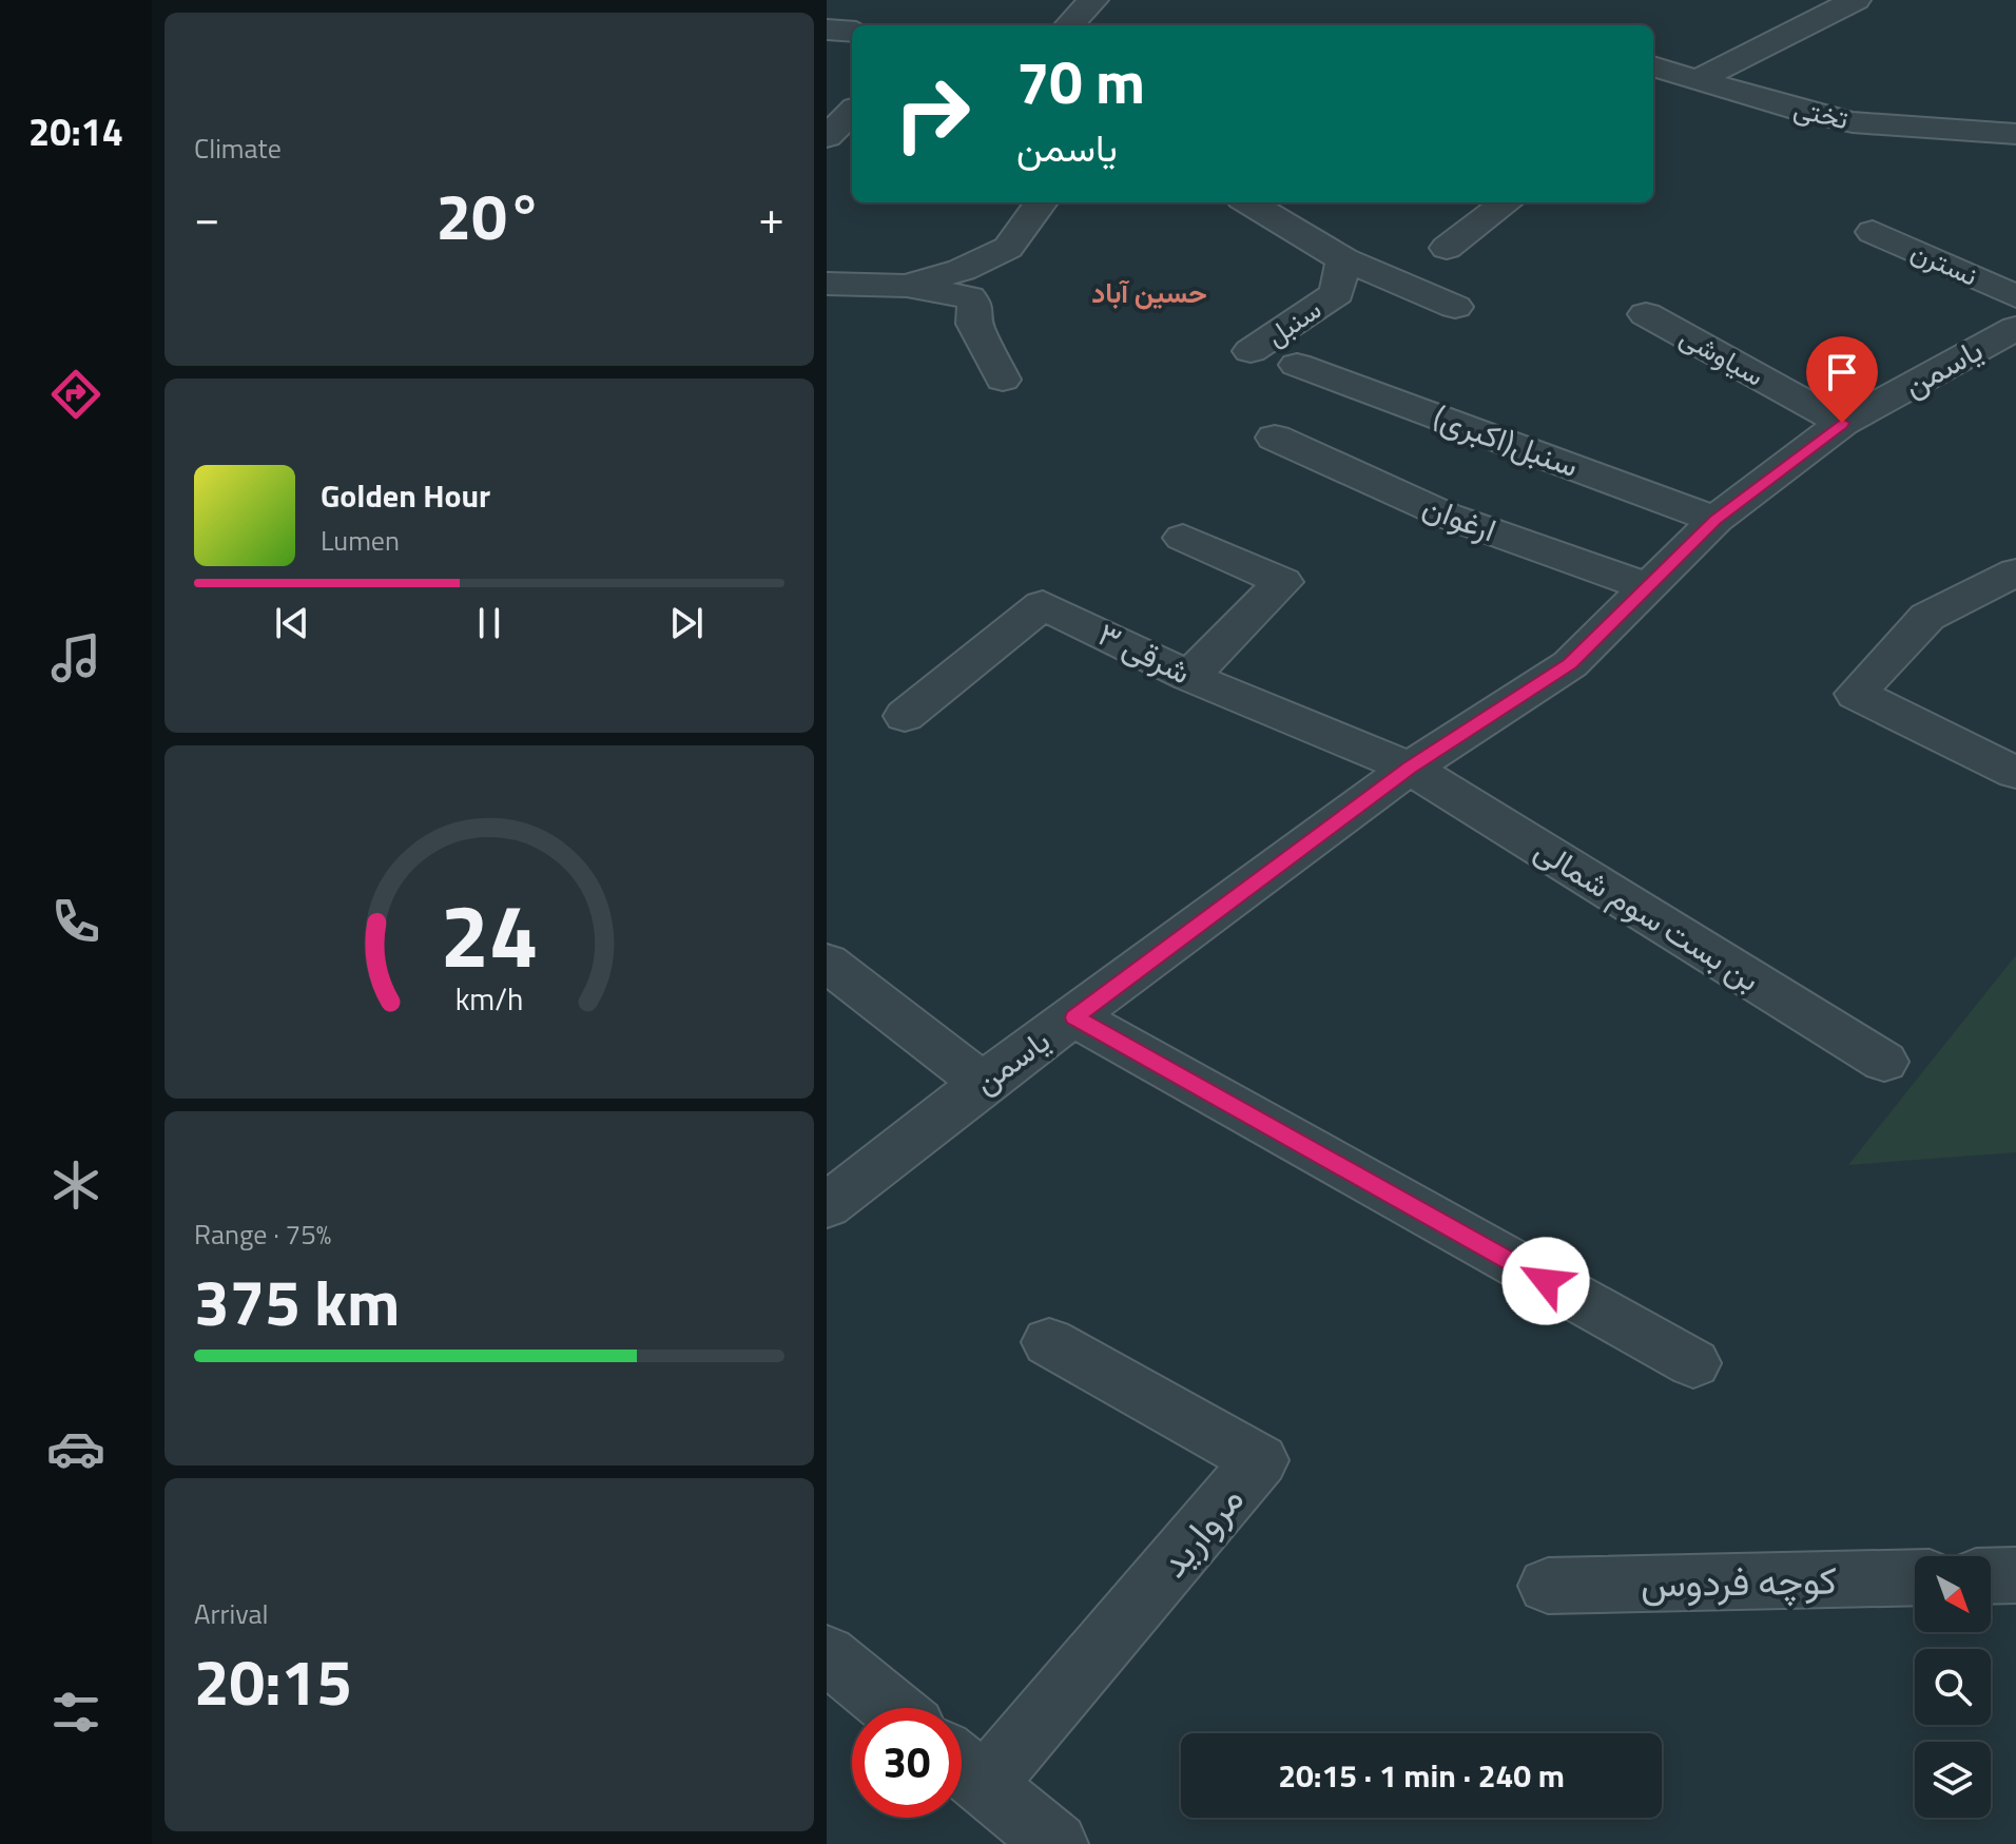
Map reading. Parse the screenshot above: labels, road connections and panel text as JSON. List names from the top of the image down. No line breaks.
{"streets":{"street":["تختی","نسترن","سنبل","سیاوشی","یاسمن","سنبل(اکبری)","ارغوان","۳ شرقی","بن بست سوم شمالی","مروارید","کوچه فردوس"]},"crossings":[["سیاوشی","یاسمن"],["یاسمن","سنبل(اکبری)"],["یاسمن","ارغوان"],["یاسمن","۳ شرقی"],["یاسمن","بن بست سوم شمالی"],["۳ شرقی","بن بست سوم شمالی"]],"districts":["حسین آباد"],"north":"bottom right","page":{"tabs":"20:14","tile":["Climate",["Range · 75%","375 km"],["Arrival","20:15"]],"turn":["70 m","یاسمن"],"heat":["−","20°","+"],"song":["Golden Hour","Lumen"],"limit":"30","trip":"20:15 · 1 min · 240 m","gauge":["24","km/h"]}}
